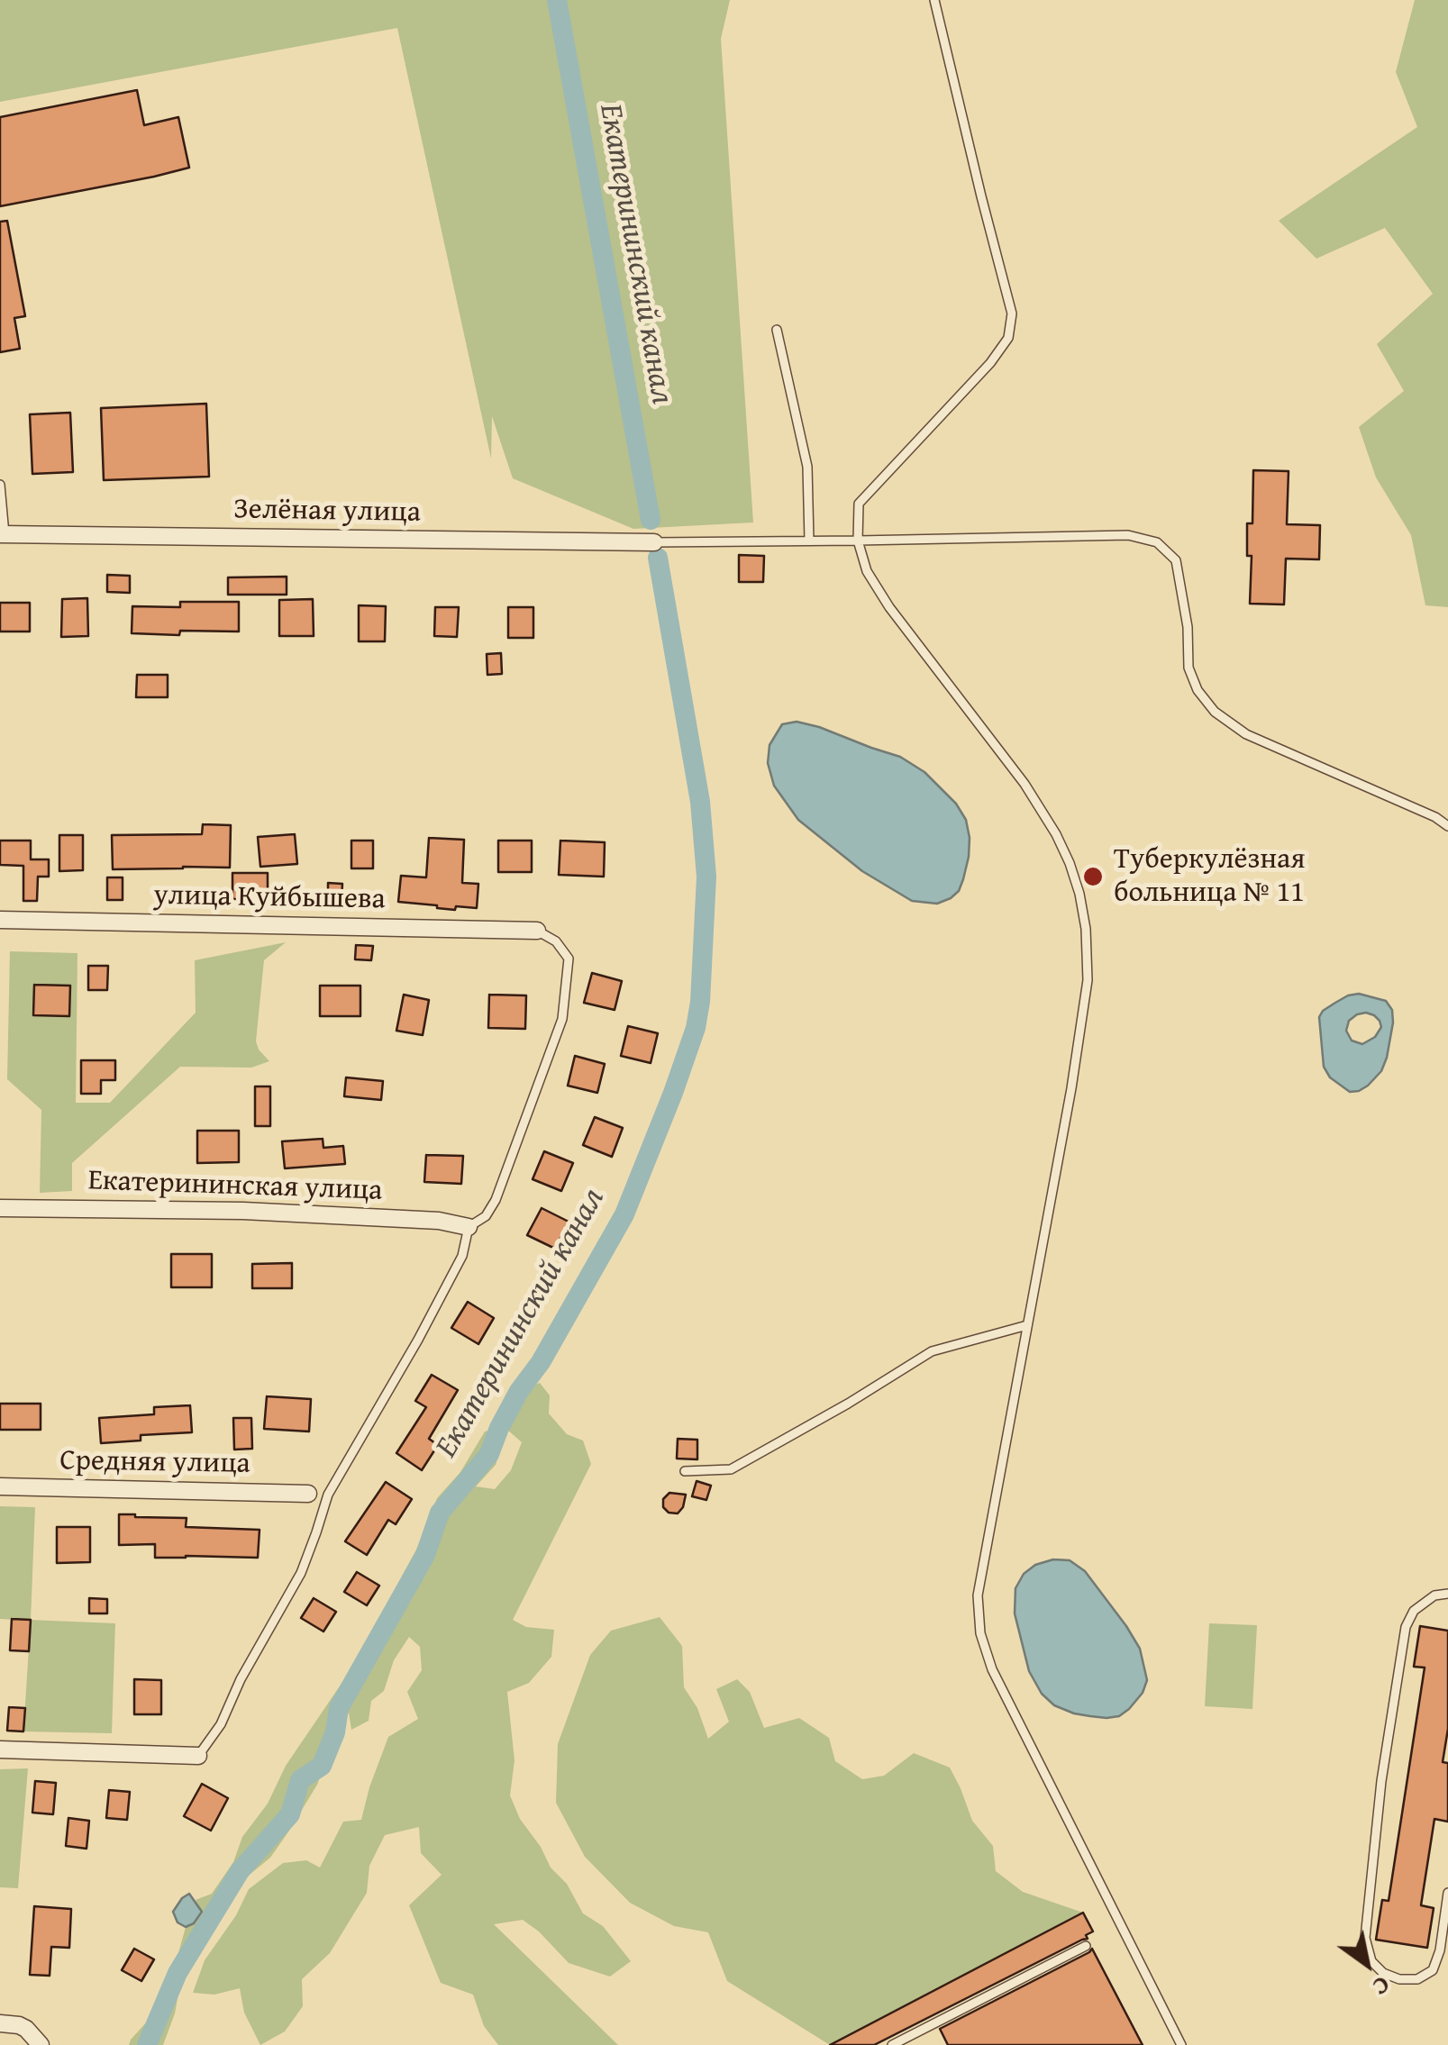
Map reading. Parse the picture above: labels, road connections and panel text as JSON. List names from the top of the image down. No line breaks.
{"streets":{"street":["Зелёная улица","улица Куйбышева","Екатерининская улица","Средняя улица"]},"water":["Екатерининский канал"],"places":["Туберкулёзная больница № 11"],"north":"bottom right"}
